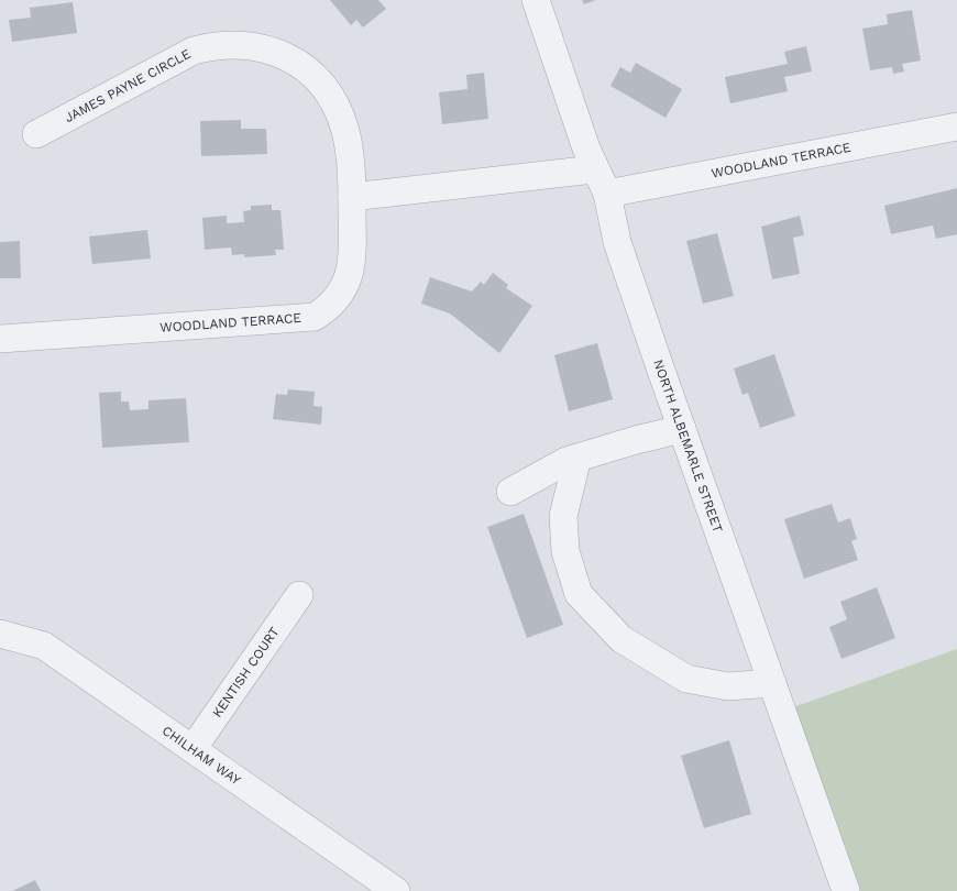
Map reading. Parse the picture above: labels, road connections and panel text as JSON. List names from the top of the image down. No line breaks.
{"streets":{"street":["JAMES PAYNE CIRCLE","WOODLAND TERRACE","NORTH ALBEMARLE STREET","KENTISH COURT","CHILHAM WAY"]},"crossings":[["JAMES PAYNE CIRCLE","WOODLAND TERRACE"],["WOODLAND TERRACE","NORTH ALBEMARLE STREET"],["KENTISH COURT","CHILHAM WAY"]]}
